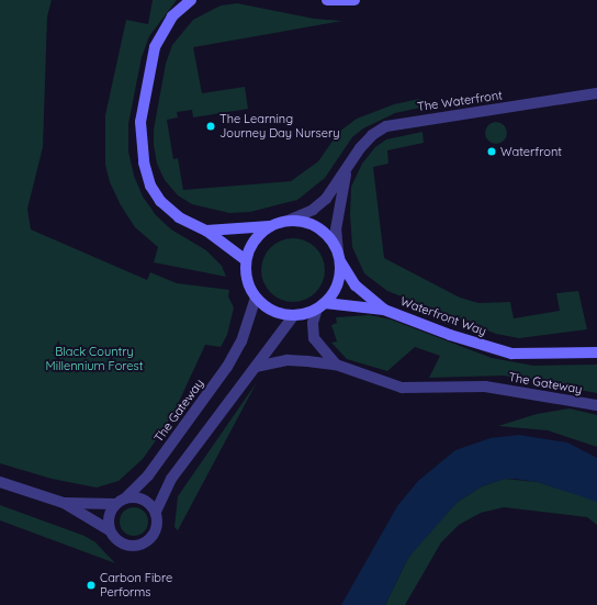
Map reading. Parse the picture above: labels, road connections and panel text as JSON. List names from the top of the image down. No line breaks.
{"streets":{"street":["The Waterfront","Waterfront Way","The Gateway"]},"crossings":[["The Waterfront","Waterfront Way"],["The Waterfront","The Gateway"],["Waterfront Way","The Gateway"]],"parks":["Black Country Millennium Forest"],"places":["The Learning Journey Day Nursery","Waterfront","Carbon Fibre Performs"]}
